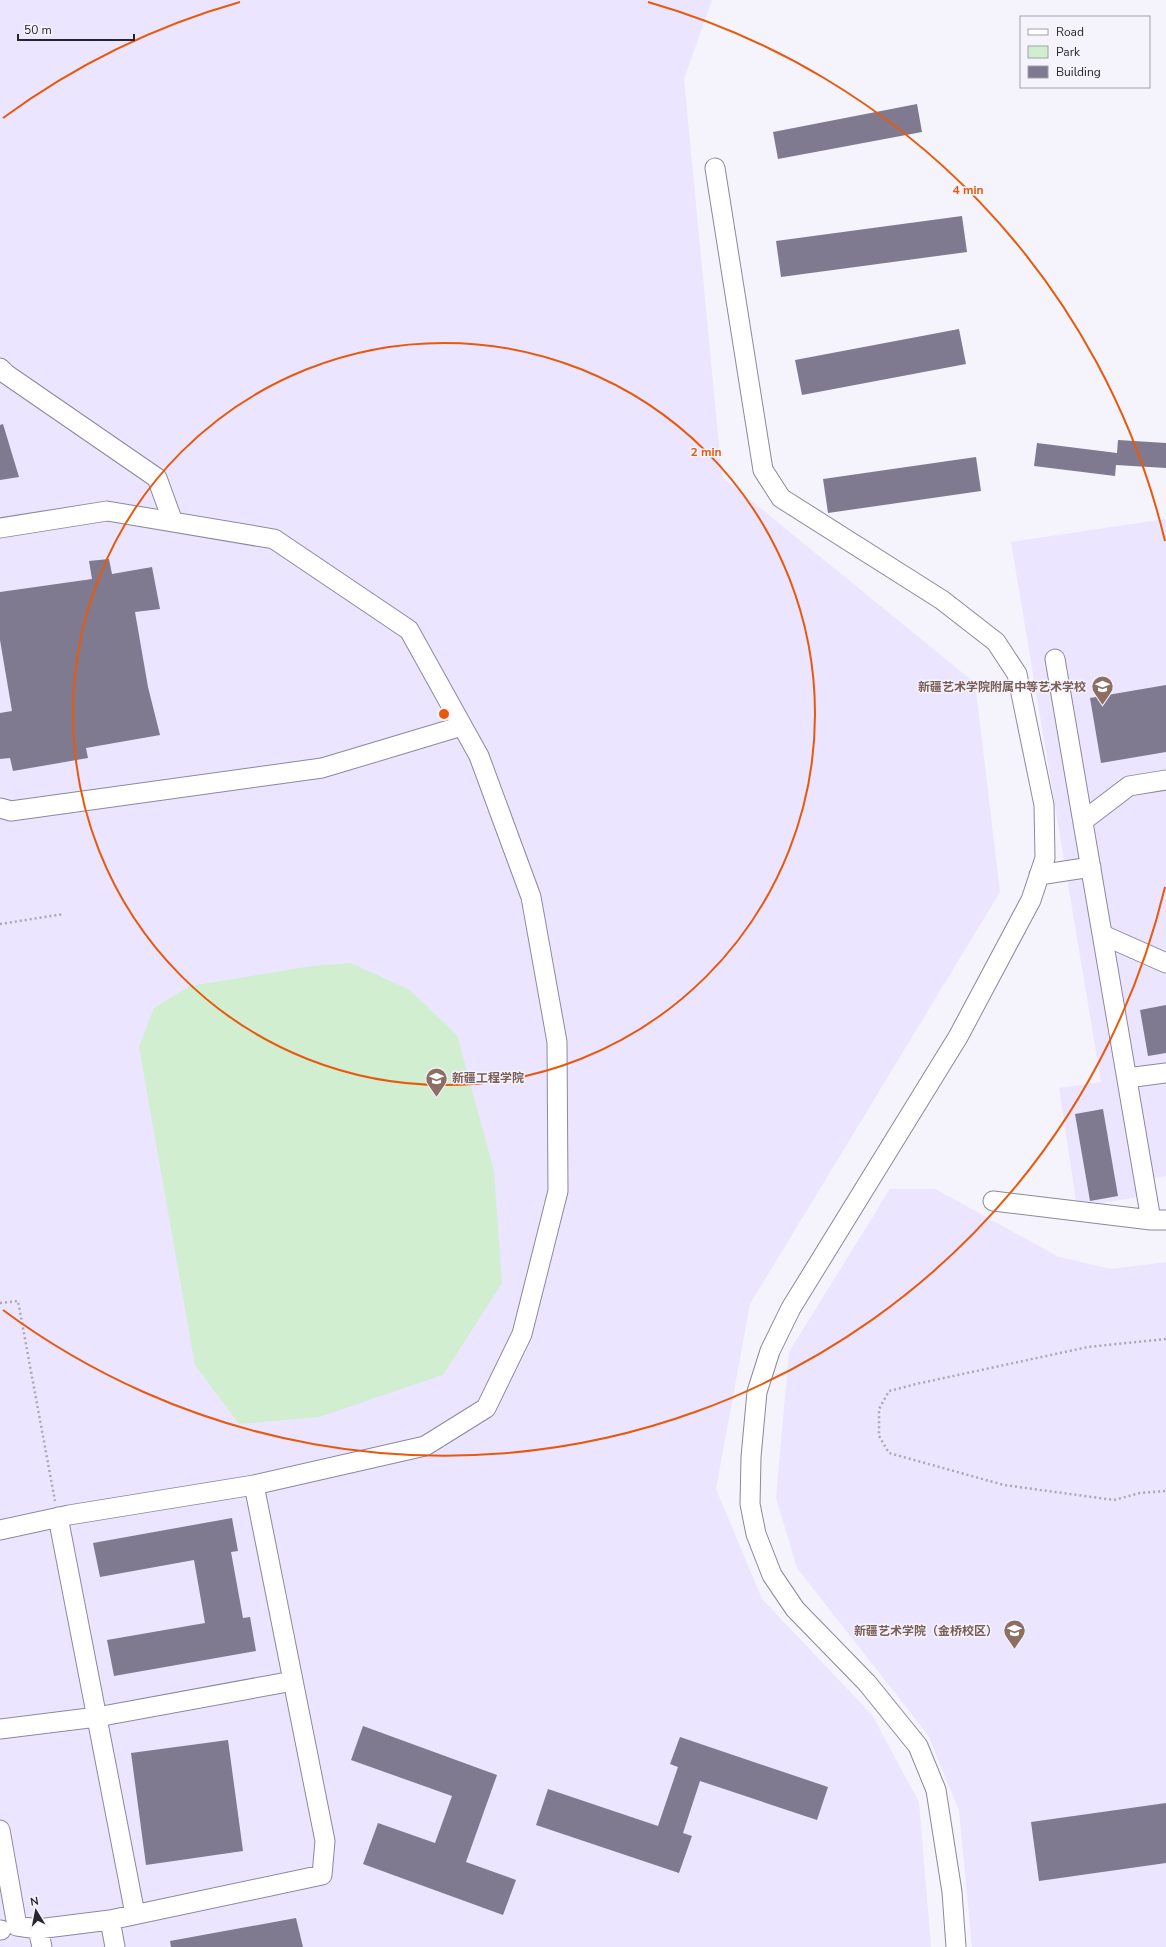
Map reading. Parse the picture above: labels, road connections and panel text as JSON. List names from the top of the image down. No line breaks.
{"places":{"school or university":["新疆艺术学院附属中等艺术学校","新疆工程学院","新疆艺术学院（金桥校区）"]},"legend":["Road","Park","Building"],"scale_bar":"50 m","north":"top","rings":["4 min","2 min"]}
